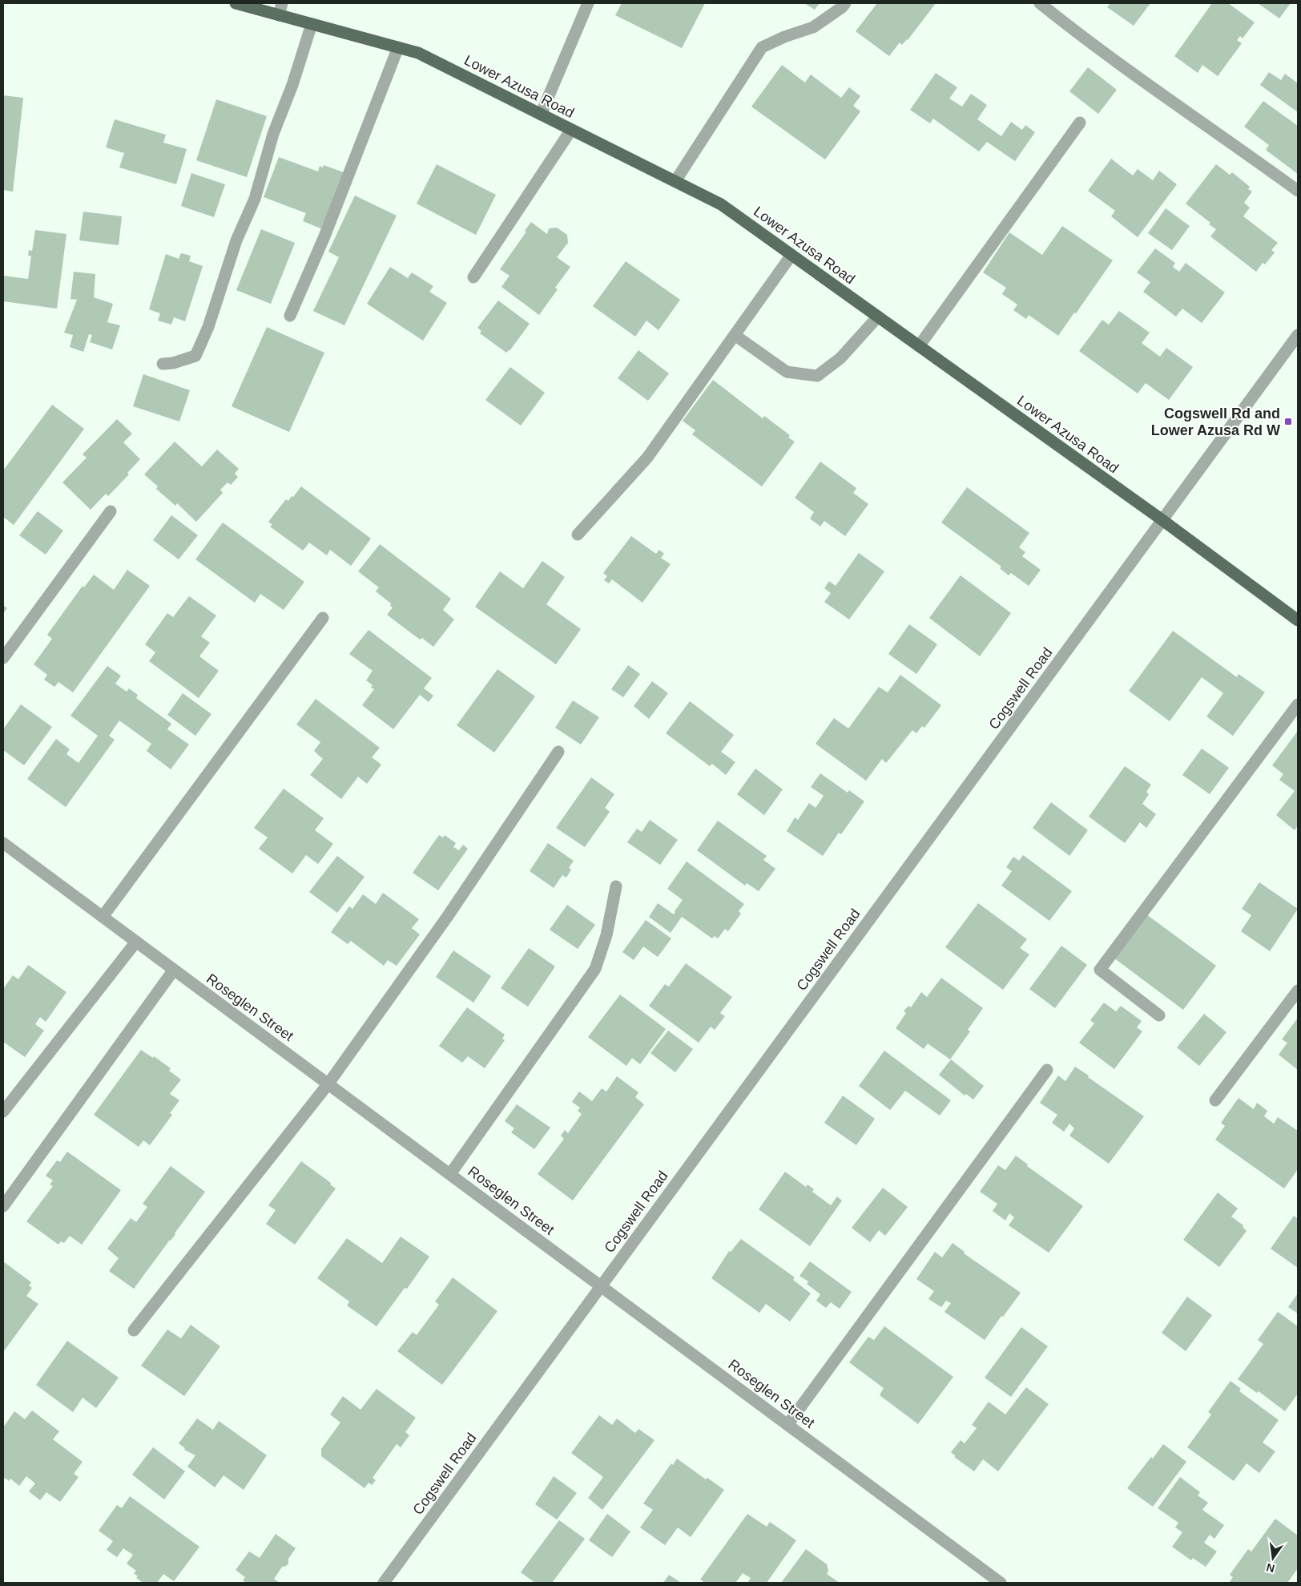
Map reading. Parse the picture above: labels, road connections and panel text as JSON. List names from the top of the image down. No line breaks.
{"streets":{"main road":["Lower Azusa Road"],"street":["Cogswell Road","Roseglen Street"]},"crossings":[["Lower Azusa Road","Cogswell Road"],["Cogswell Road","Roseglen Street"]],"places":{"transit":["Cogswell Rd and Lower Azusa Rd W"]},"north":"bottom"}
